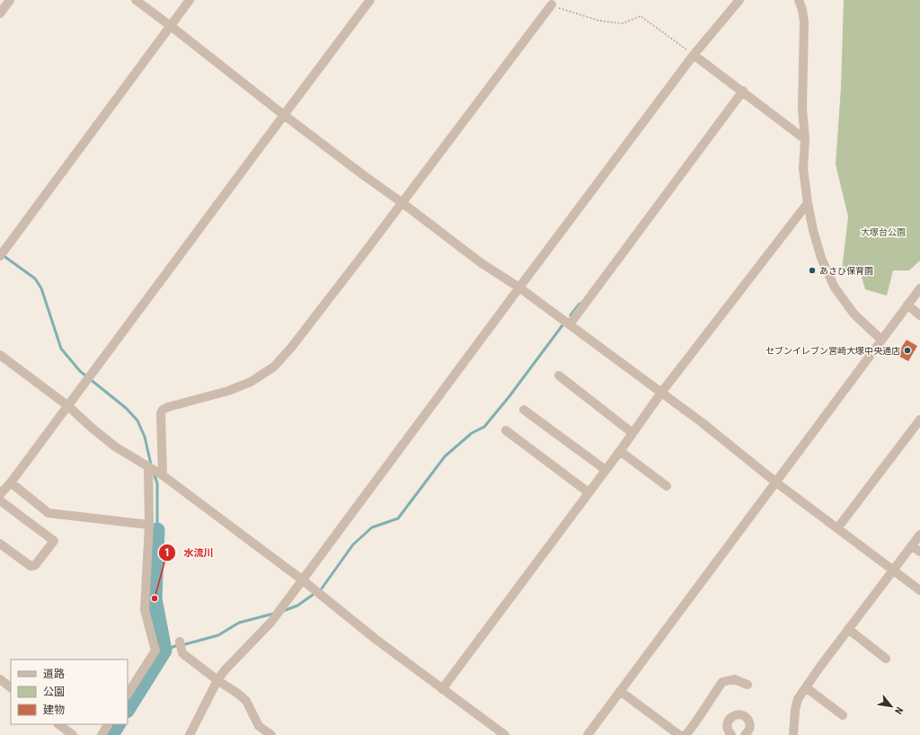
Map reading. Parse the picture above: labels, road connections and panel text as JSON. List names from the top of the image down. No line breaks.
{"parks":["大塚台公園"],"places":["あさひ保育園","セブンイレブン宮崎大塚中央通店","水流川"],"legend":["道路","公園","建物"],"north":"bottom right"}
